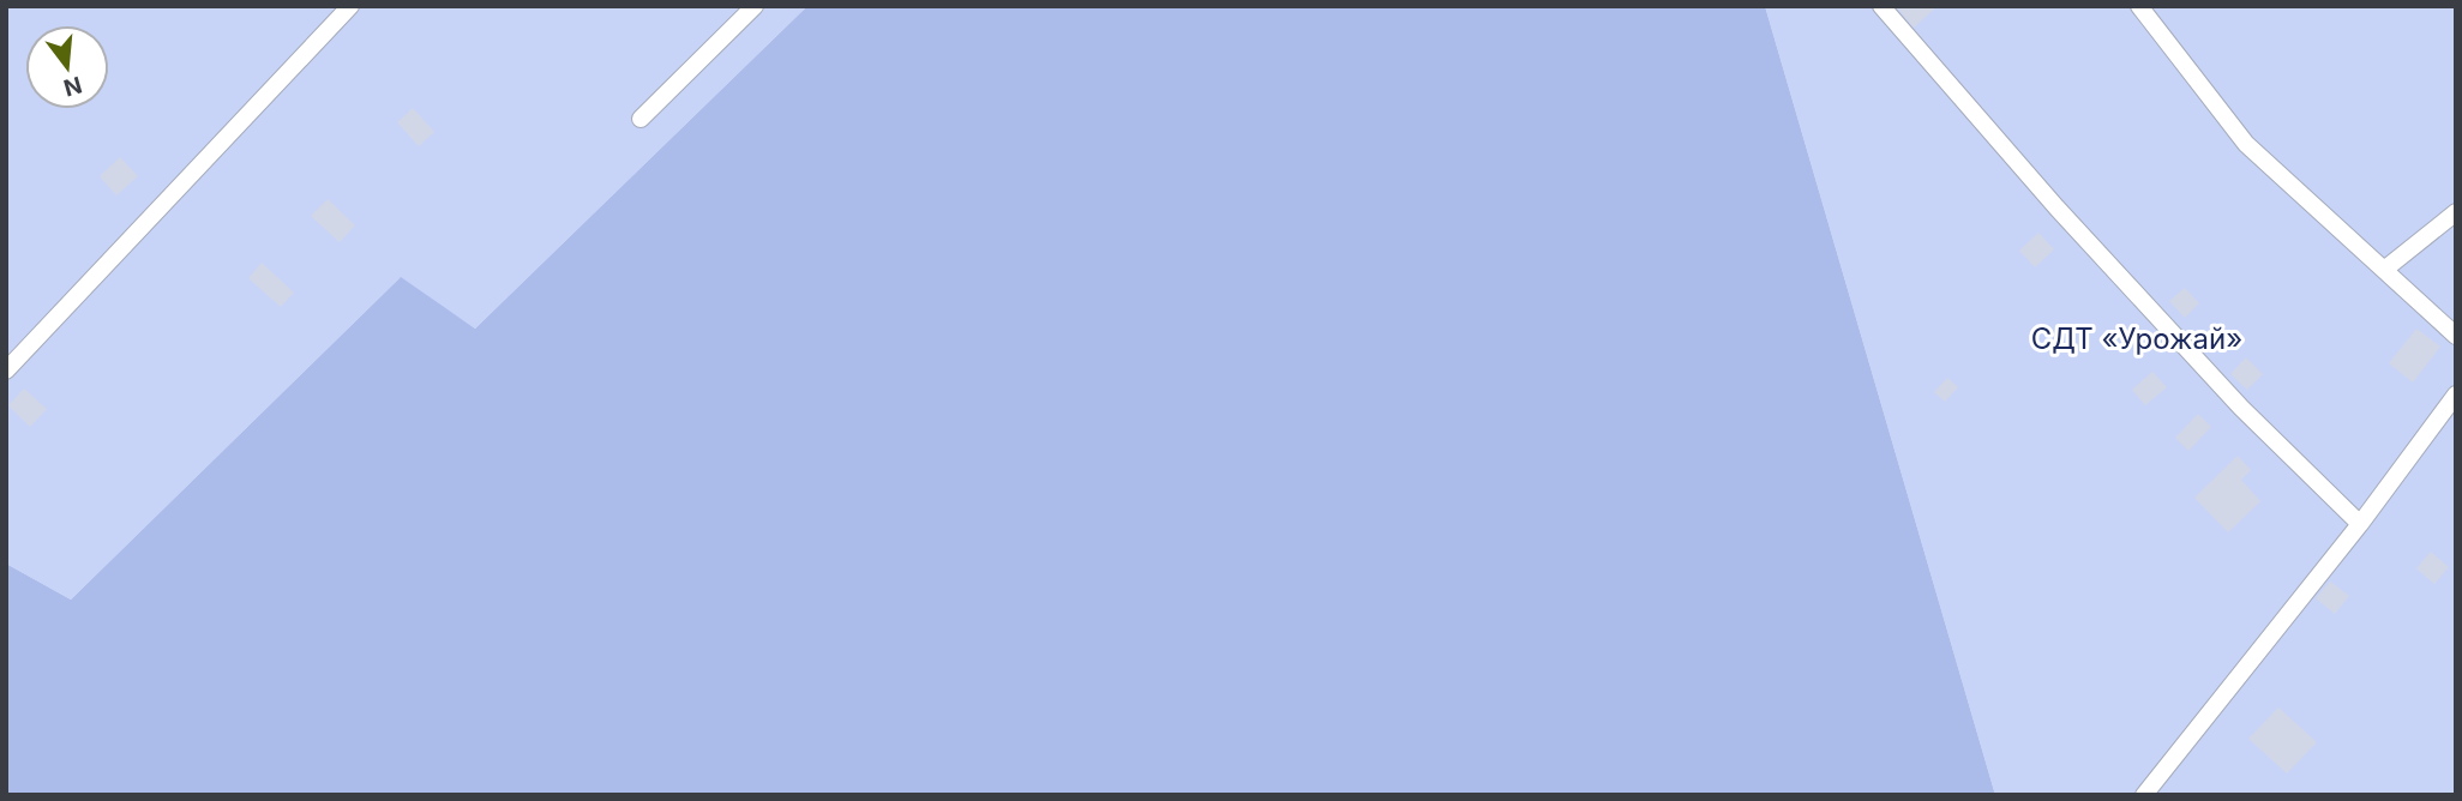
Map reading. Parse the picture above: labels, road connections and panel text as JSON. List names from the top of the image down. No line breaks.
{"parks":["СДТ «Урожай»"],"north":"bottom"}
